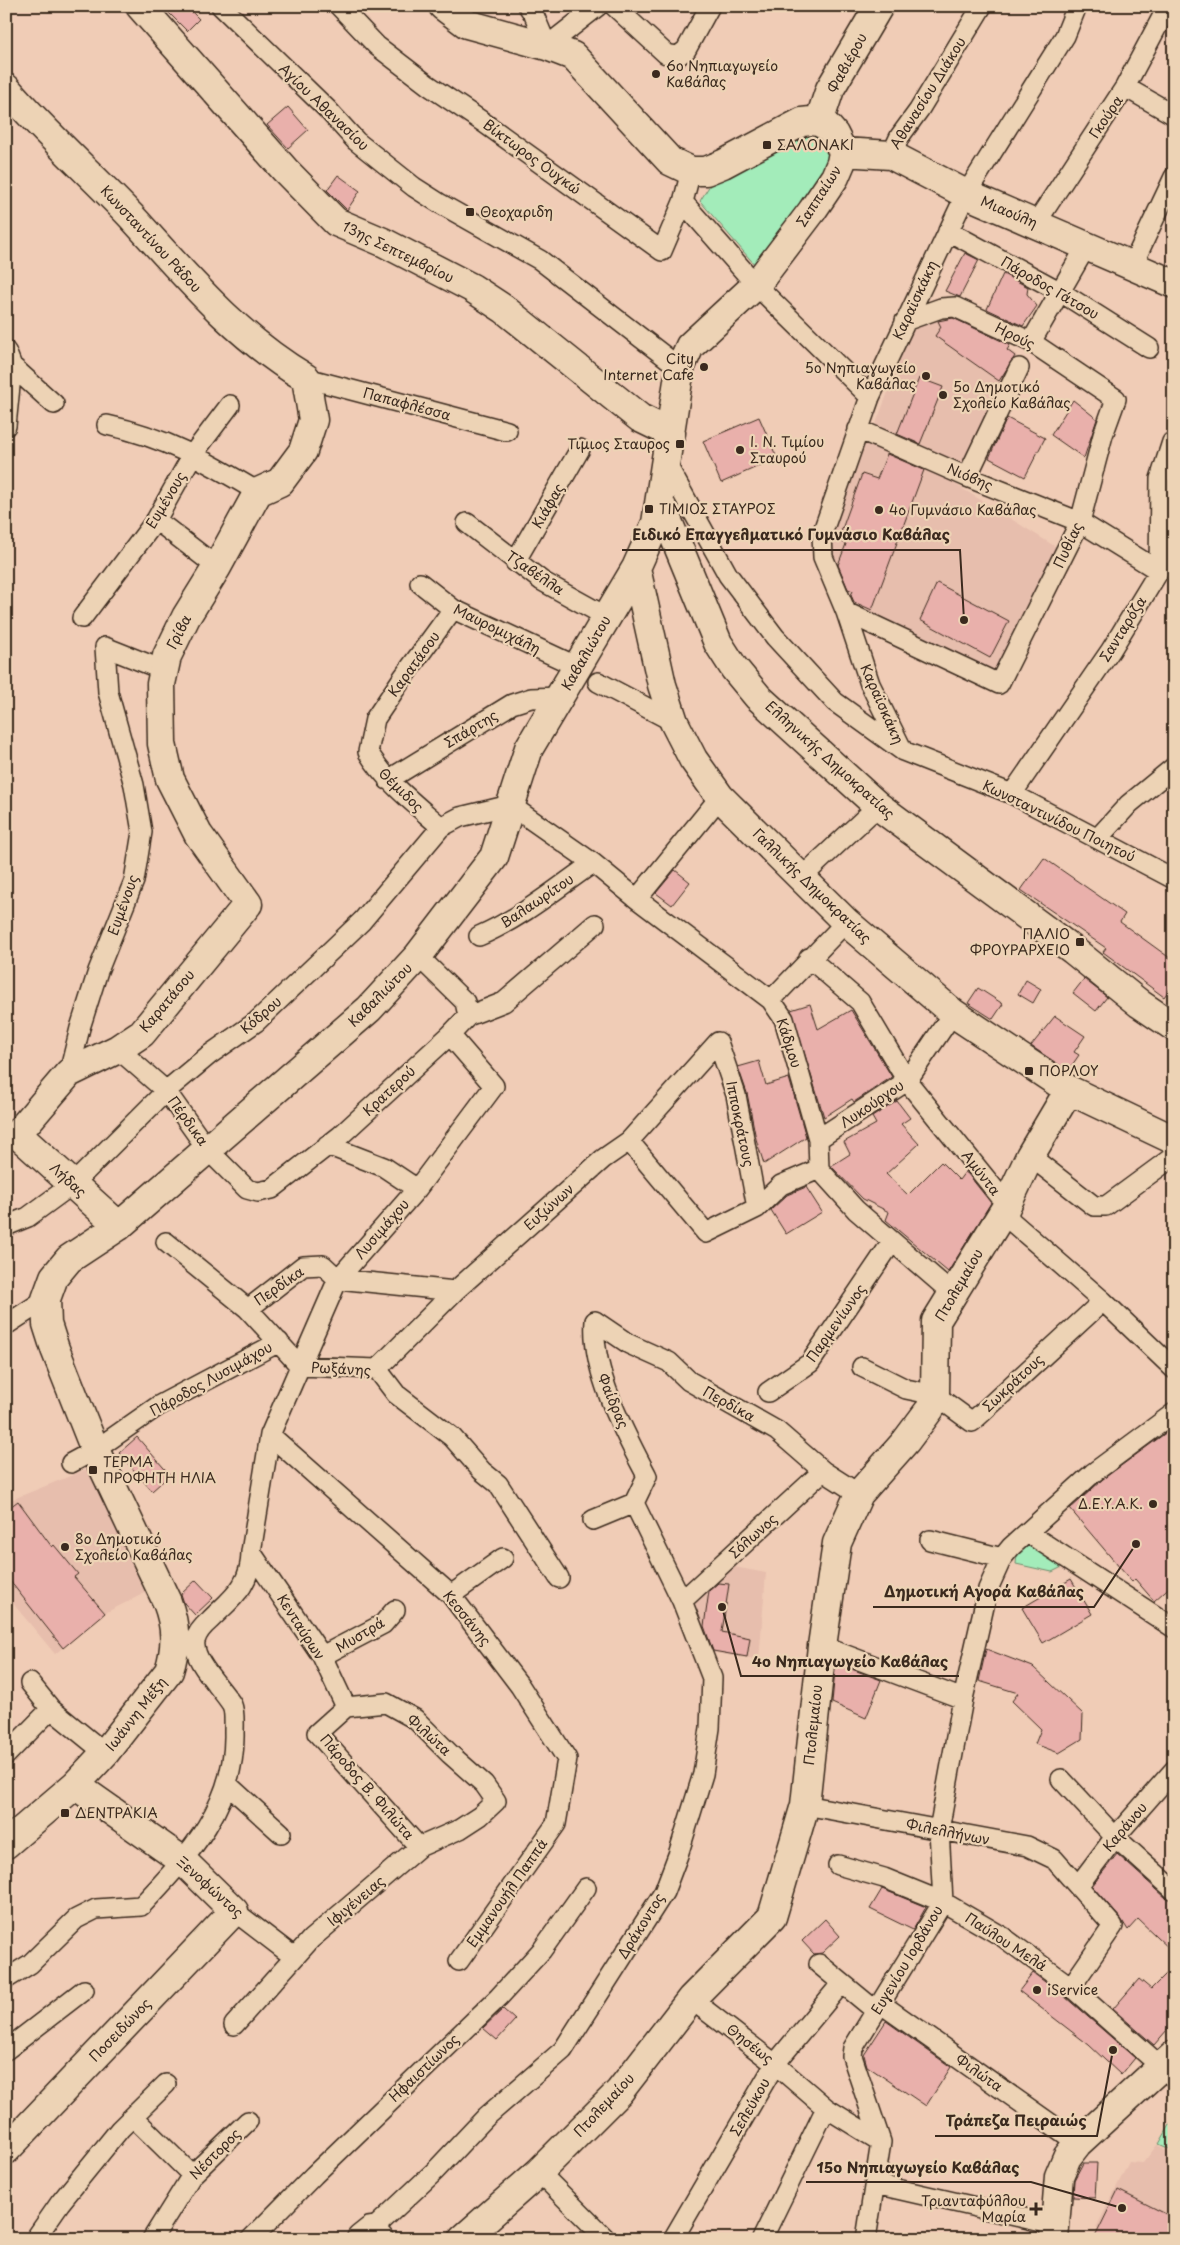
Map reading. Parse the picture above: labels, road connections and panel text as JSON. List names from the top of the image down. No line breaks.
{"streets":{"street":["Φαβιέρου","Αθανασίου Διάκου","Αγίου Αθανασίου","Γκούρα","Βίκτωρος Ουγκώ","Σαππαίων","Μιαούλη","Κωνσταντίνου Ράδου","13ης Σεπτεμβρίου","Πάροδος Γάτσου","Καραϊσκάκη","Ηρούς","Παπαφλέσσα","Νιόβης","Ευμένους","Κιάφας","Πυθίας","Τζαβέλλα","Μαυρομιχάλη","Σανταρόζα","Γρίβα","Καβαλιώτου","Καρατάσου","Σπάρτης","Ελληνικής Δημοκρατίας","Θέμιδος","Κωνσταντινίδου Ποιητού","Γαλλικής Δημοκρατίας","Βαλαωρίτου","Κόδρου","Κάδμου","Κρατερού","Λυκούργου","Πέρδικα","Ιπποκράτους","Αμύντα","Λήδας","Ευζώνων","Λυσιμάχου","Πτολεμαίου","Περδίκα","Παρμενίωνος","Ρωξάνης","Πάροδος Λυσιμάχου","Σωκράτους","Φαίδρας","Σόλωνος","Κεσσάνης","Κενταύρων","Μυστρά","Ιωάννη Μέξη","Φιλώτα","Πάροδος Β. Φιλώτα","Καράνου","Φιλελλήνων","Ξενοφώντος","Εμμανουήλ Παππά","Ιφιγένειας","Δράκοντος","Παύλου Μελά","Ευγενίου Ιορδάνου","Ποσειδώνος","Θησέως","Ηφαιστίωνος","Σελεύκου","Νέστορος"]},"crossings":[["Φαβιέρου","Σαππαίων"],["Αθανασίου Διάκου","Μιαούλη"],["Αγίου Αθανασίου","Σαππαίων"],["Γκούρα","Μιαούλη"],["Σαππαίων","Μιαούλη"],["Σαππαίων","13ης Σεπτεμβρίου"],["Σαππαίων","Ελληνικής Δημοκρατίας"],["Σαππαίων","Κωνσταντινίδου Ποιητού"],["Μιαούλη","Καραϊσκάκη"],["Κωνσταντίνου Ράδου","Παπαφλέσσα"],["Πάροδος Γάτσου","Καραϊσκάκη"],["Καραϊσκάκη","Ηρούς"],["Καραϊσκάκη","Νιόβης"],["Καραϊσκάκη","Πυθίας"],["Καραϊσκάκη","Κωνσταντινίδου Ποιητού"],["Ηρούς","Πυθίας"],["Νιόβης","Πυθίας"],["Νιόβης","Σανταρόζα"],["Ευμένους","Γρίβα"],["Ευμένους","Καρατάσου"],["Κιάφας","Τζαβέλλα"],["Τζαβέλλα","Καβαλιώτου"],["Μαυρομιχάλη","Καβαλιώτου"],["Μαυρομιχάλη","Καρατάσου"],["Μαυρομιχάλη","Γαλλικής Δημοκρατίας"],["Σανταρόζα","Κωνσταντινίδου Ποιητού"],["Γρίβα","Καρατάσου"],["Καβαλιώτου","Σπάρτης"],["Καβαλιώτου","Γαλλικής Δημοκρατίας"],["Καβαλιώτου","Κόδρου"],["Καβαλιώτου","Κάδμου"],["Καβαλιώτου","Πέρδικα"],["Καβαλιώτου","Λήδας"],["Καβαλιώτου","Ιωάννη Μέξη"],["Καρατάσου","Θέμιδος"],["Καρατάσου","Πέρδικα"],["Καρατάσου","Λήδας"],["Σπάρτης","Θέμιδος"],["Θέμιδος","Κόδρου"],["Γαλλικής Δημοκρατίας","Λυκούργου"],["Γαλλικής Δημοκρατίας","Πτολεμαίου"],["Βαλαωρίτου","Κάδμου"],["Κόδρου","Κάδμου"],["Κόδρου","Πέρδικα"],["Κόδρου","Λήδας"],["Κάδμου","Λυκούργου"],["Κρατερού","Πέρδικα"],["Κρατερού","Λυσιμάχου"],["Λυκούργου","Αμύντα"],["Ιπποκράτους","Ευζώνων"],["Αμύντα","Πτολεμαίου"],["Αμύντα","Σωκράτους"],["Ευζώνων","Περδίκα"],["Ευζώνων","Ρωξάνης"],["Λυσιμάχου","Περδίκα"],["Λυσιμάχου","Ρωξάνης"],["Λυσιμάχου","Κεσσάνης"],["Λυσιμάχου","Κενταύρων"],["Λυσιμάχου","Ξενοφώντος"],["Πτολεμαίου","Περδίκα"],["Πτολεμαίου","Σωκράτους"],["Πτολεμαίου","Φιλελλήνων"],["Πτολεμαίου","Θησέως"],["Περδίκα","Ρωξάνης"],["Περδίκα","Φαίδρας"],["Περδίκα","Σόλωνος"],["Ρωξάνης","Πάροδος Λυσιμάχου"],["Πάροδος Λυσιμάχου","Ιωάννη Μέξη"],["Φαίδρας","Δράκοντος"],["Σόλωνος","Δράκοντος"],["Κεσσάνης","Εμμανουήλ Παππά"],["Κενταύρων","Μυστρά"],["Κενταύρων","Φιλώτα"],["Κενταύρων","Πάροδος Β. Φιλώτα"],["Ιωάννη Μέξη","Ξενοφώντος"],["Φιλώτα","Πάροδος Β. Φιλώτα"],["Φιλώτα","Ιφιγένειας"],["Φιλώτα","Ευγενίου Ιορδάνου"],["Φιλώτα","Σελεύκου"],["Πάροδος Β. Φιλώτα","Ιφιγένειας"],["Καράνου","Φιλελλήνων"],["Φιλελλήνων","Παύλου Μελά"],["Φιλελλήνων","Ευγενίου Ιορδάνου"],["Ξενοφώντος","Ιφιγένειας"],["Ξενοφώντος","Ποσειδώνος"],["Παύλου Μελά","Ευγενίου Ιορδάνου"],["Ευγενίου Ιορδάνου","Θησέως"],["Θησέως","Σελεύκου"]],"places":{"other":["6ο Νηπιαγωγείο Καβάλας","City Internet Cafe","5ο Νηπιαγωγείο Καβάλας","5ο Δημοτικό Σχολείο Καβάλας","Ι. Ν. Τιμίου Σταυρού","4ο Γυμνάσιο Καβάλας","Ειδικό Επαγγελματικό Γυμνάσιο Καβάλας","Δ.Ε.Υ.Α.Κ.","Δημοτική Αγορά Καβάλας","8ο Δημοτικό Σχολείο Καβάλας","4ο Νηπιαγωγείο Καβάλας","iService","Τράπεζα Πειραιώς","15ο Νηπιαγωγείο Καβάλας"],"transit":["ΣΑΛΟΝΑΚΙ","Θεοχαριδη","Τιμιος Σταυρος","ΤΙΜΙΟΣ ΣΤΑΥΡΟΣ","ΠΑΛΙΟ ΦΡΟΥΡΑΡΧΕΙΟ","ΠΟΡΛΟΥ","ΤΕΡΜΑ ΠΡΟΦΗΤΗ ΗΛΙΑ","ΔΕΝΤΡΑΚΙΑ"],"health":["Τριανταφύλλου Μαρία"]}}
